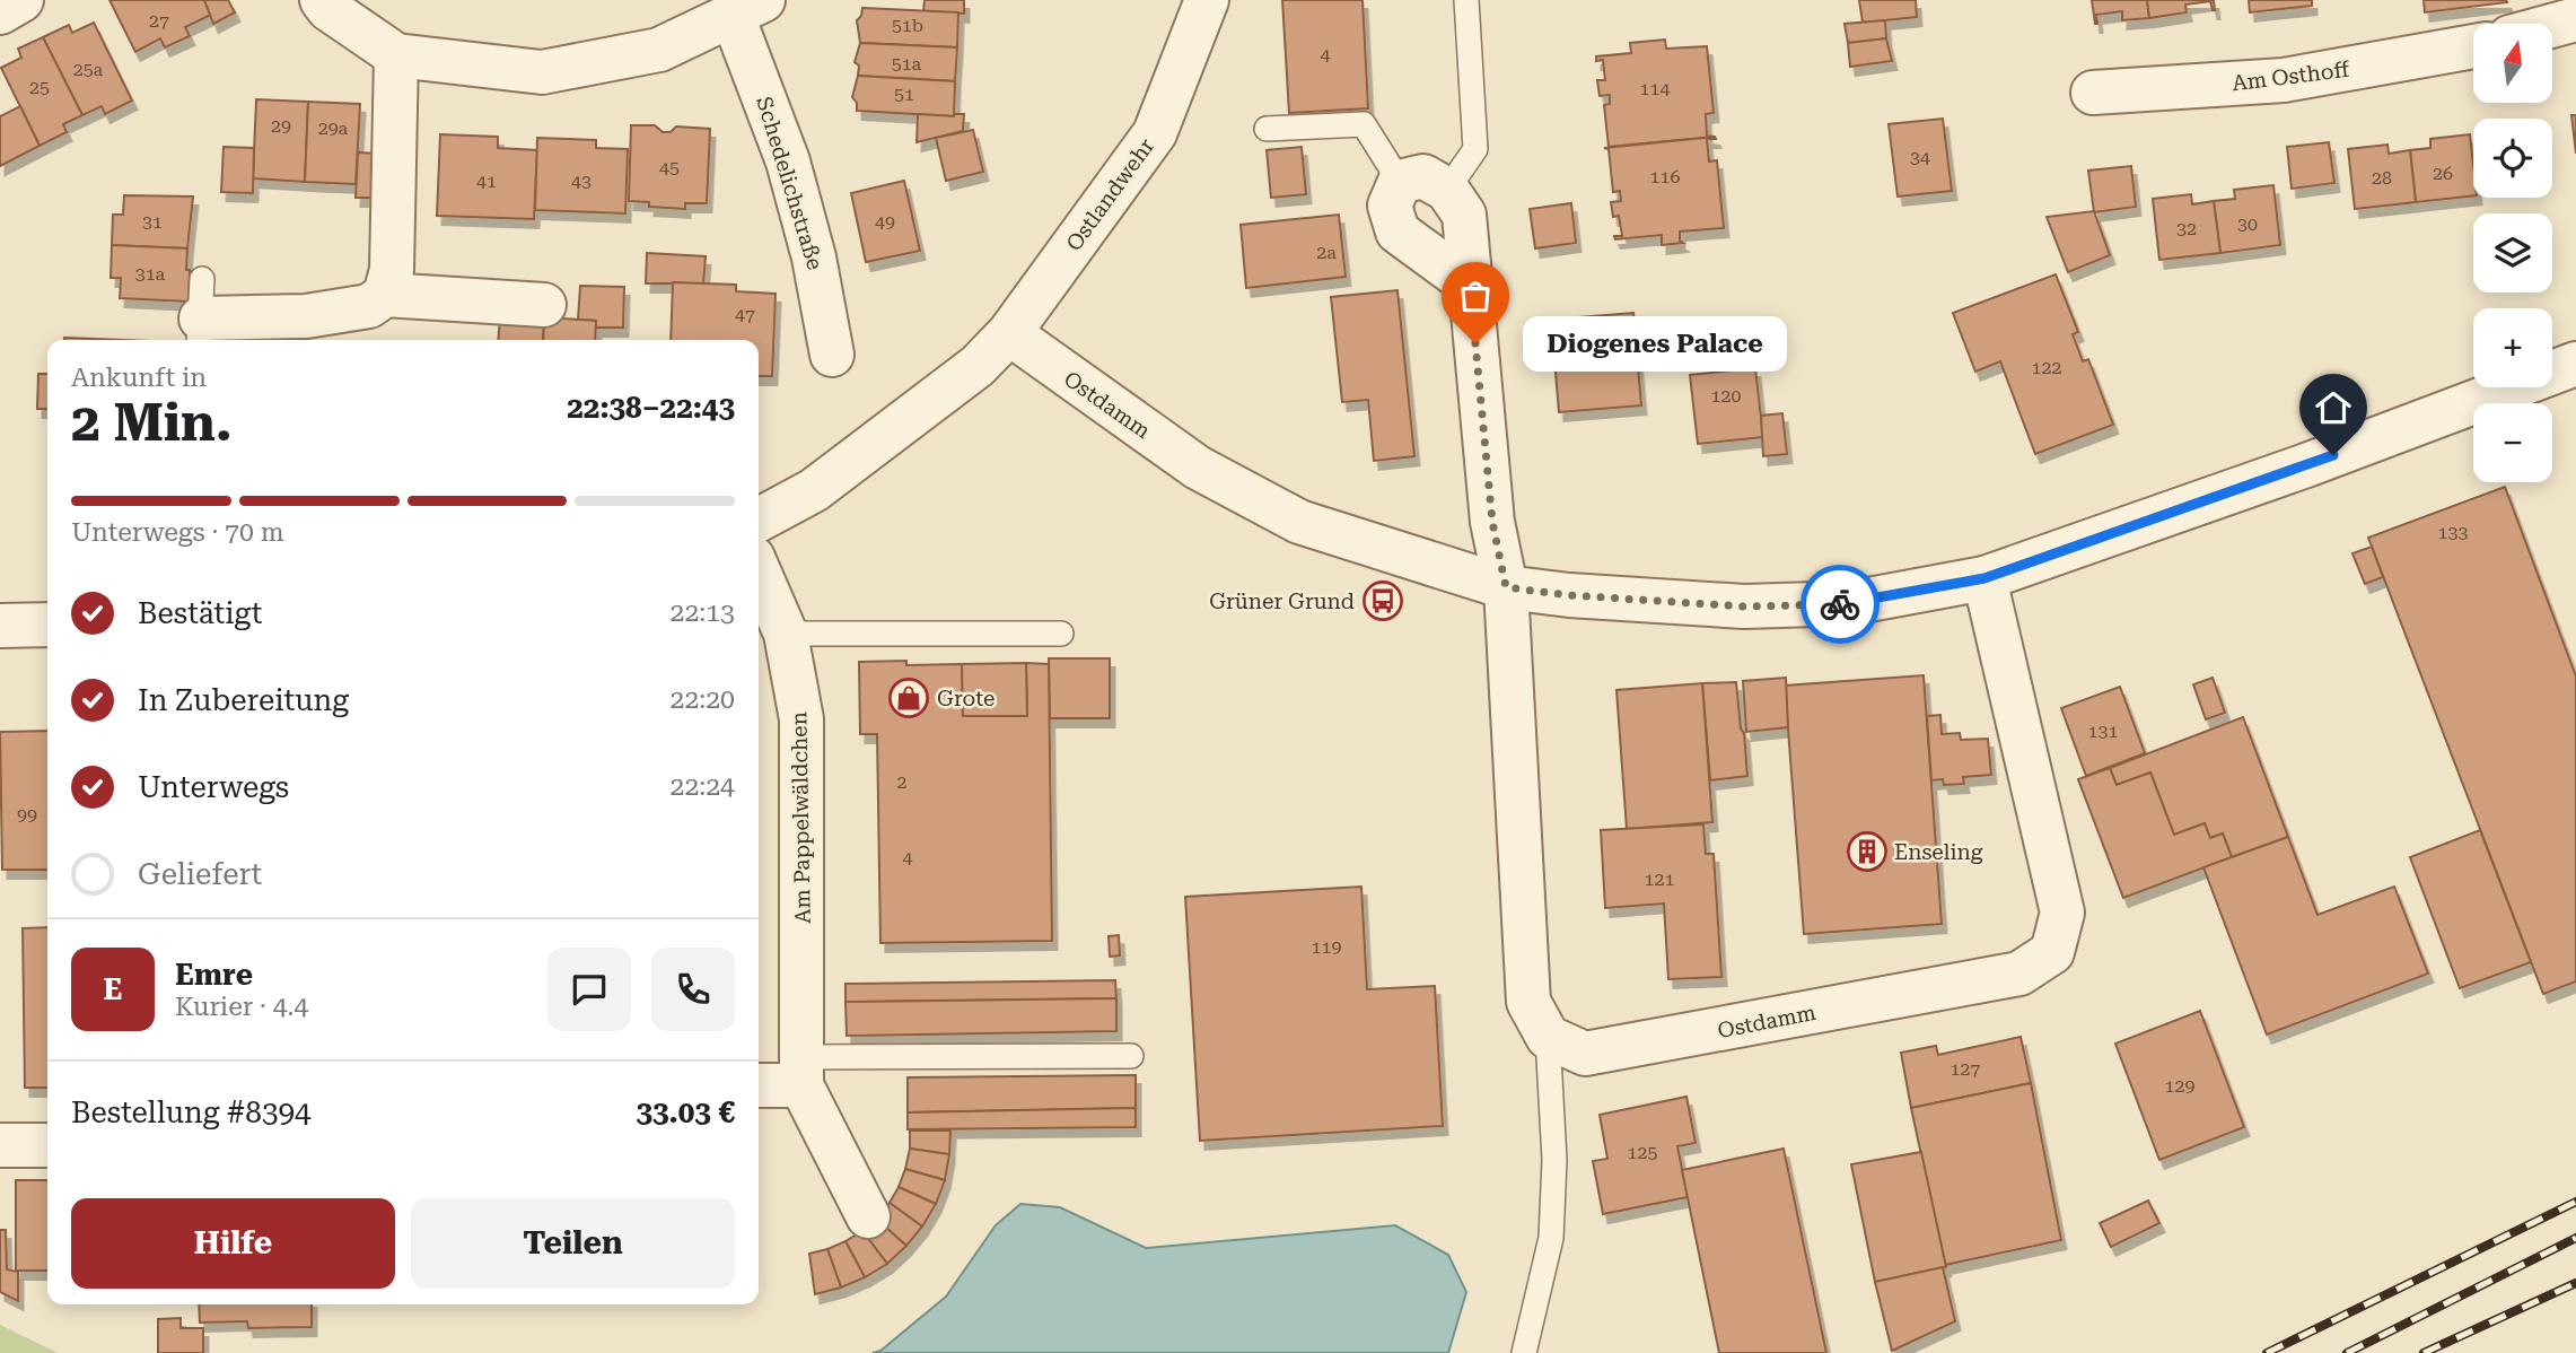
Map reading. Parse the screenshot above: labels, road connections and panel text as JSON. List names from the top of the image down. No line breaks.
{"streets":{"street":["Am Osthoff","Schedelichstraße","Ostlandwehr","Ostdamm","Am Pappelwäldchen"]},"crossings":[["Ostlandwehr","Ostdamm"]],"places":{"other":["Diogenes Palace"],"bus stop":["Grüner Grund"],"shop":["Grote"],"building":["Enseling"]},"house_numbers":["27","51b","4","51a","25a","25","114","51","29","29a","34","45","26","116","28","41","43","31","49","30","32","2a","31a","47","122","120","133","131","2","99","4","121","119","127","129","125"],"north":"top","page":{"map_buttons":["+","−"],"bubble":"Diogenes Palace","heading":["2 Min.","Ankunft in","22:38–22:43"],"panel":["Emre","Kurier · 4.4","Bestellung #8394","33.03 €"],"bar":"Unterwegs · 70 m","list":[["Bestätigt","22:13"],["In Zubereitung","22:20"],["Unterwegs","22:24"],"Geliefert"],"round":"E","buttons":["Hilfe","Teilen"]}}
